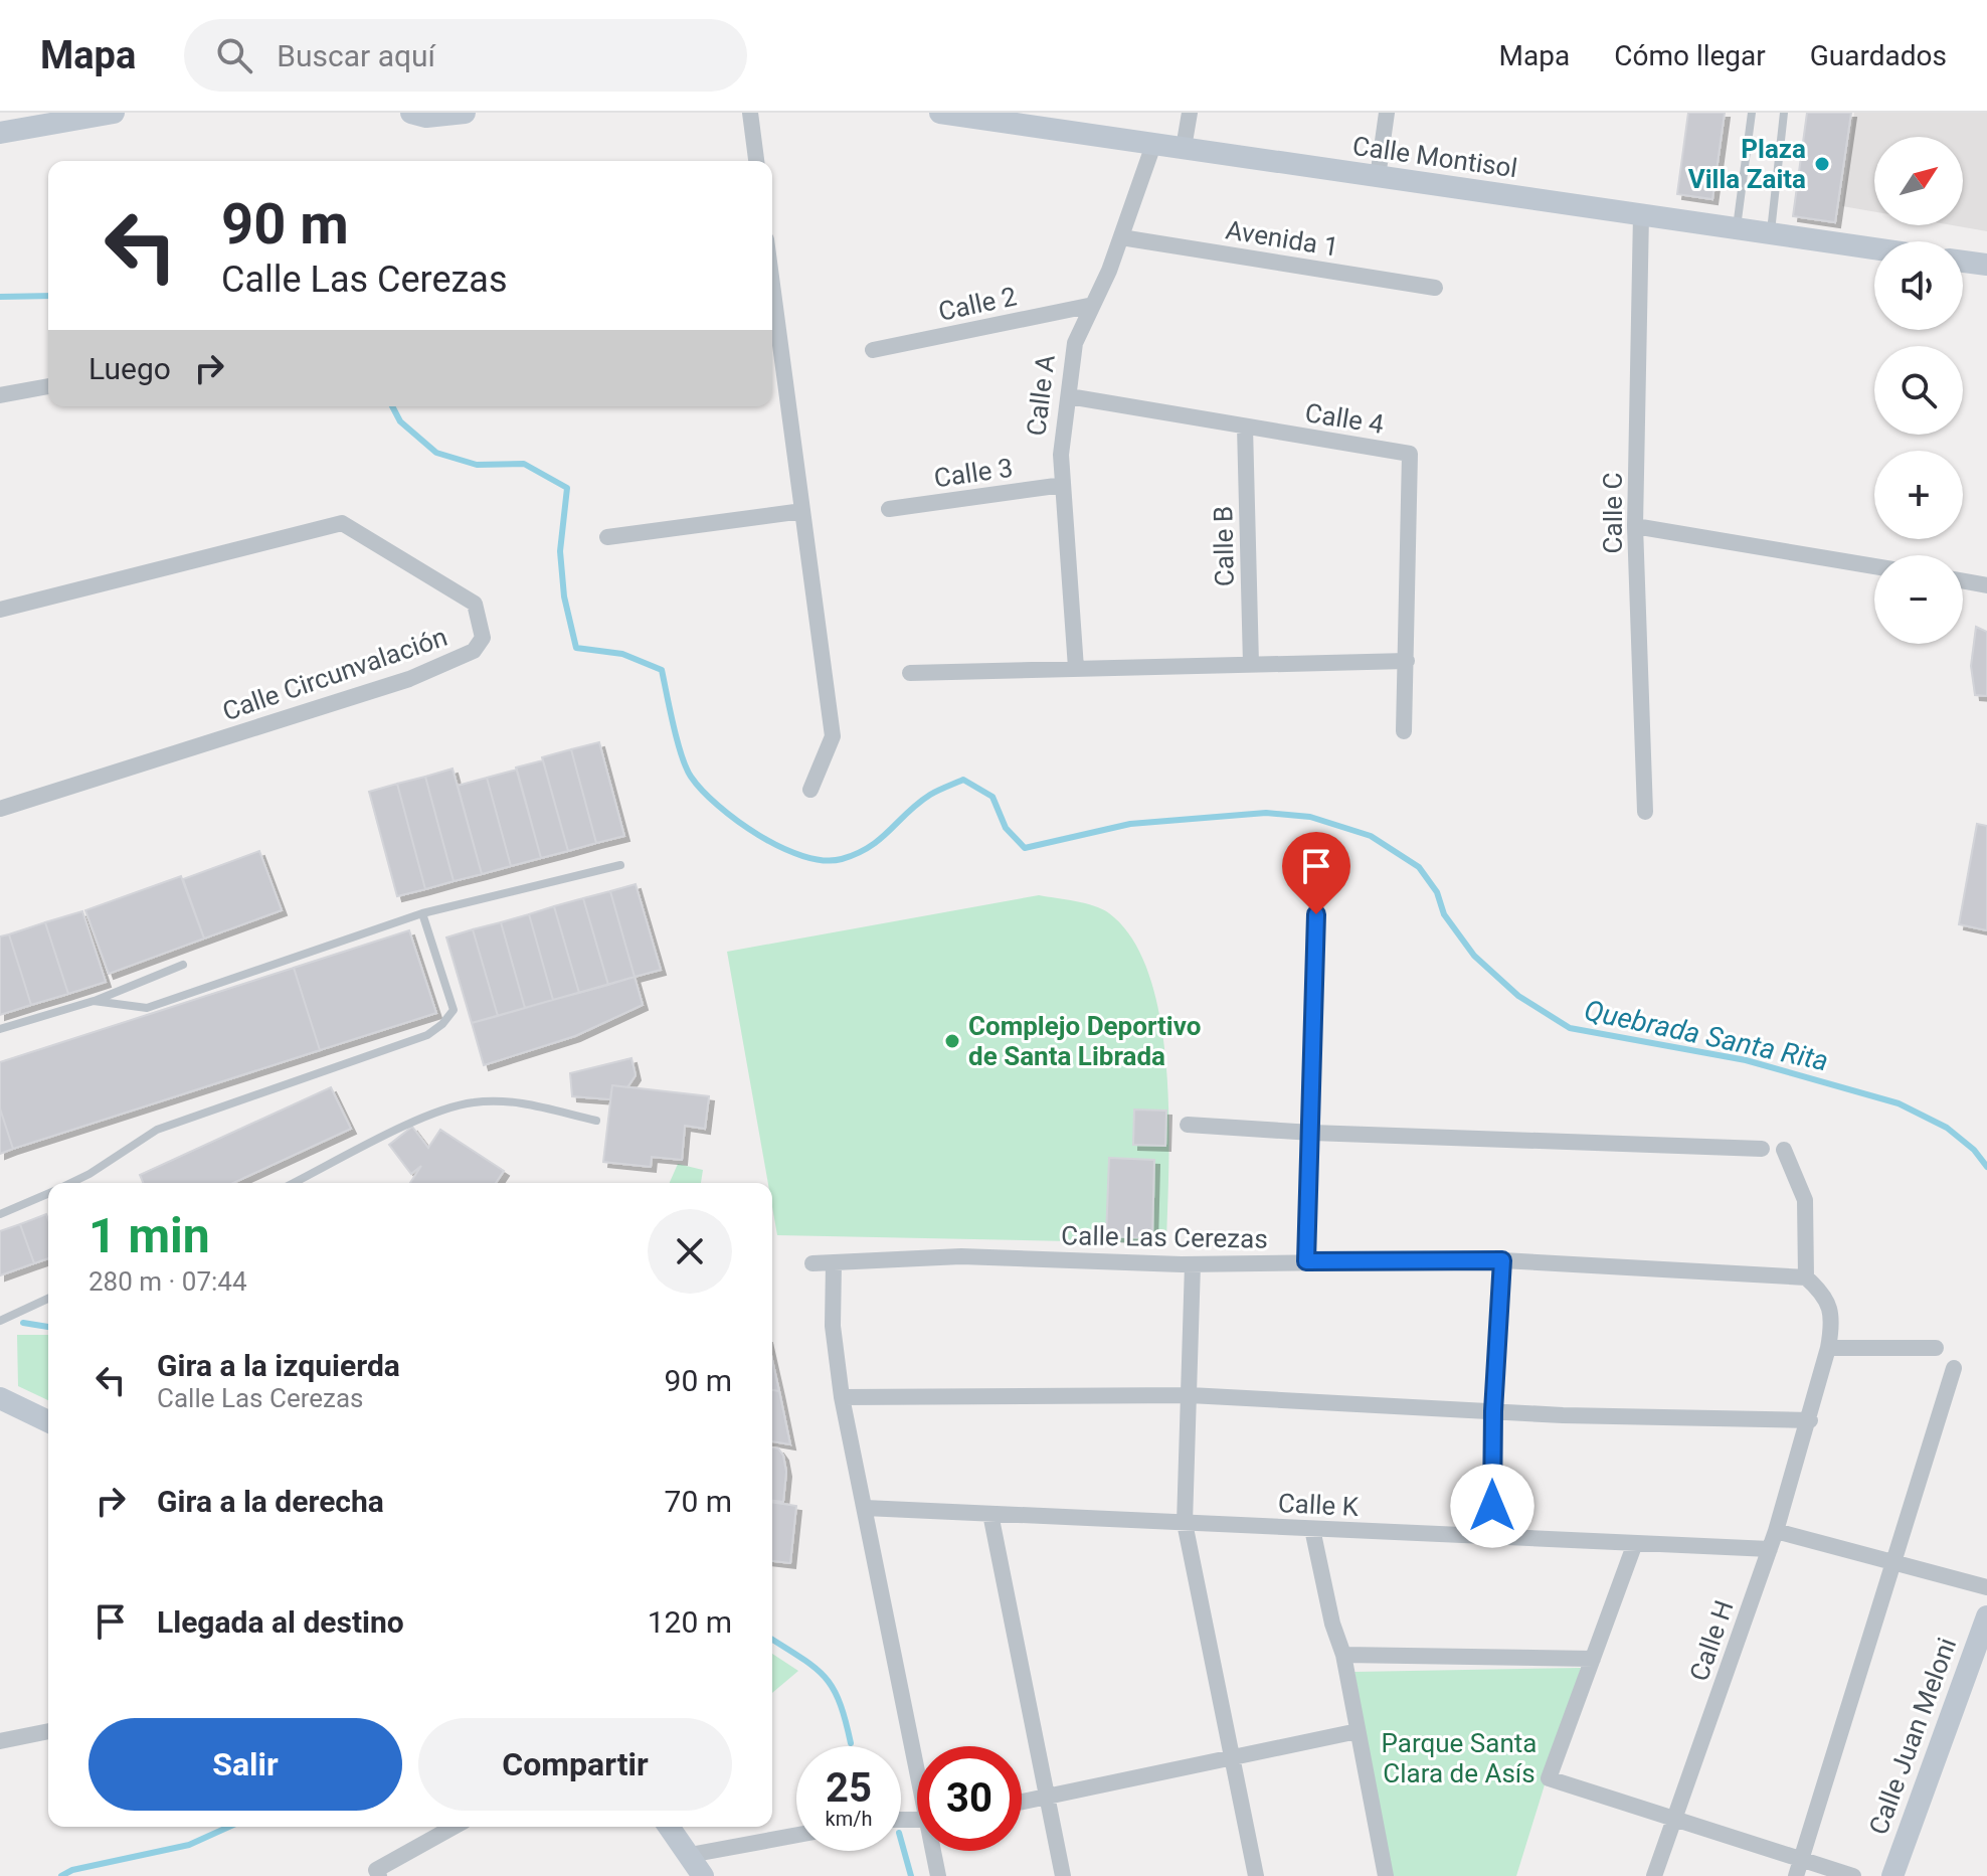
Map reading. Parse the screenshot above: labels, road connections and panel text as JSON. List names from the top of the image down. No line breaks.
{"streets":{"street":["Calle Montisol","Avenida 1","Calle 2","Calle A","Calle 4","Calle 3","Calle C","Calle B","Calle Circunvalación","Calle Las Cerezas","Calle K","Calle H","Calle Juan Meloni"]},"crossings":[["Calle Montisol","Calle A"],["Calle Montisol","Calle C"],["Avenida 1","Calle A"],["Calle 2","Calle A"],["Calle A","Calle 4"],["Calle A","Calle 3"],["Calle 4","Calle B"],["Calle Las Cerezas","Calle H"],["Calle K","Calle H"]],"water":["Quebrada Santa Rita"],"parks":["Parque Santa Clara de Asís"],"places":["Plaza Villa Zaita","Complejo Deportivo de Santa Librada"],"north":"top right","page":{"header":"Mapa","search":"Buscar aquí","nav":["Mapa","Cómo llegar","Guardados"],"map_buttons":["+","−"],"turn":["90 m","Calle Las Cerezas"],"then":"Luego","heading":["1 min","280 m · 07:44"],"list":[{"name":"Gira a la izquierda","note":"Calle Las Cerezas","value":"90 m"},{"name":"Gira a la derecha","value":"70 m"},{"name":"Llegada al destino","value":"120 m"}],"buttons":["Salir","Compartir"],"speed":"25 km/h","limit":"30"}}
